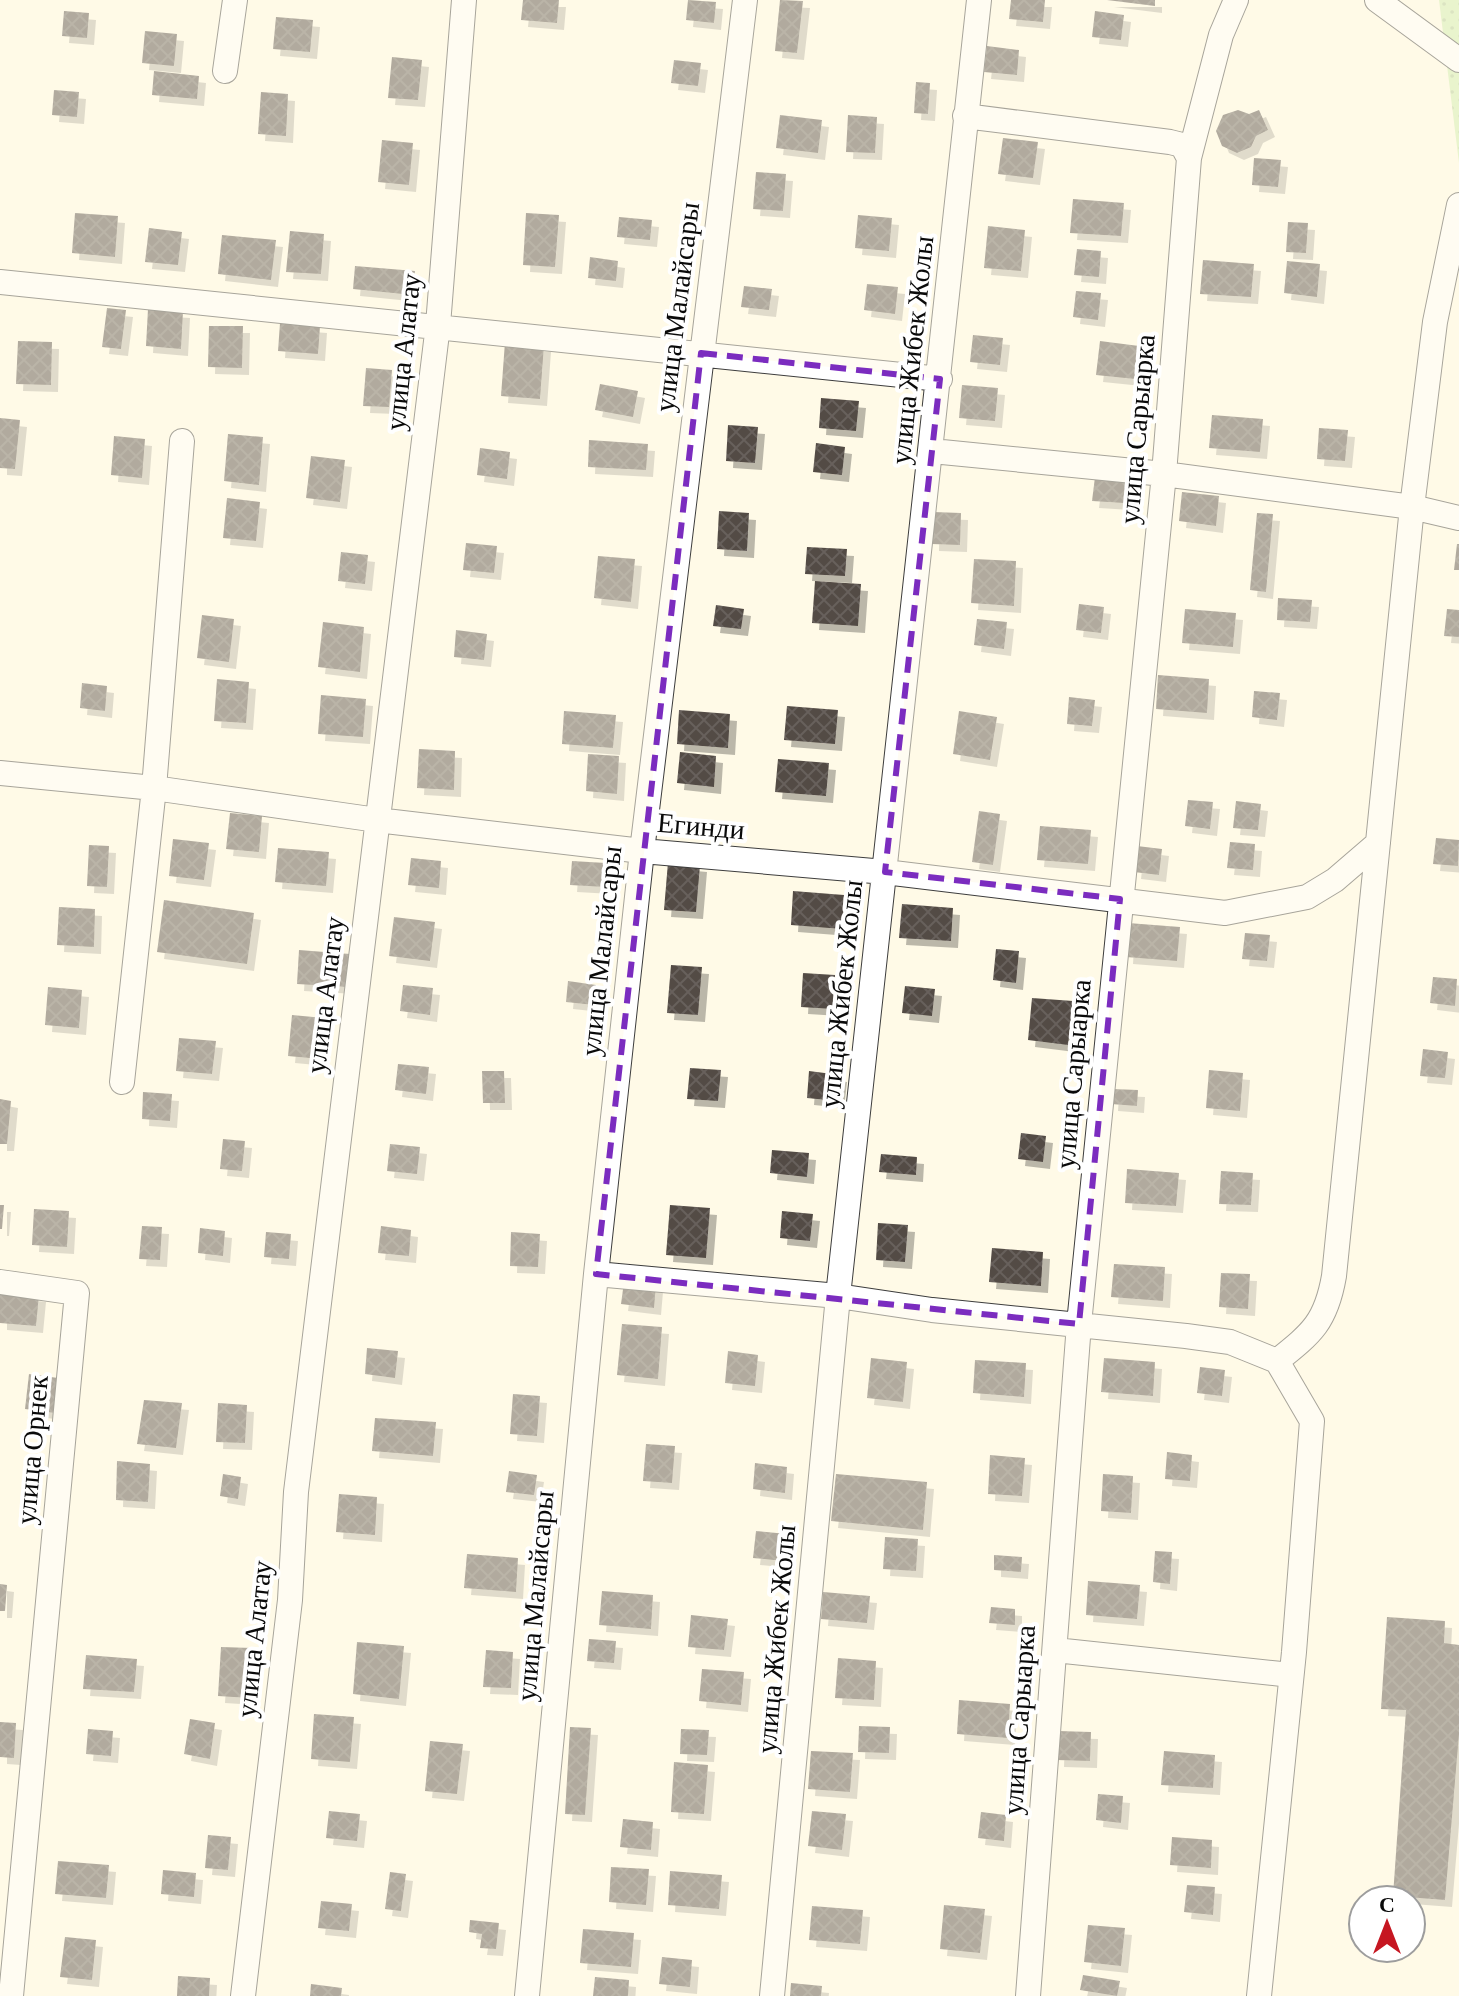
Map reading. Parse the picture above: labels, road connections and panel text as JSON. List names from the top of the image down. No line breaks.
{"streets":{"street":["улица Малайсары","улица Жибек Жолы","улица Алатау","улица Сарыарка","Егинди","улица Орнек"]},"crossings":[["улица Малайсары","Егинди"],["улица Жибек Жолы","Егинди"],["улица Алатау","Егинди"],["улица Сарыарка","Егинди"]],"north":"top"}
